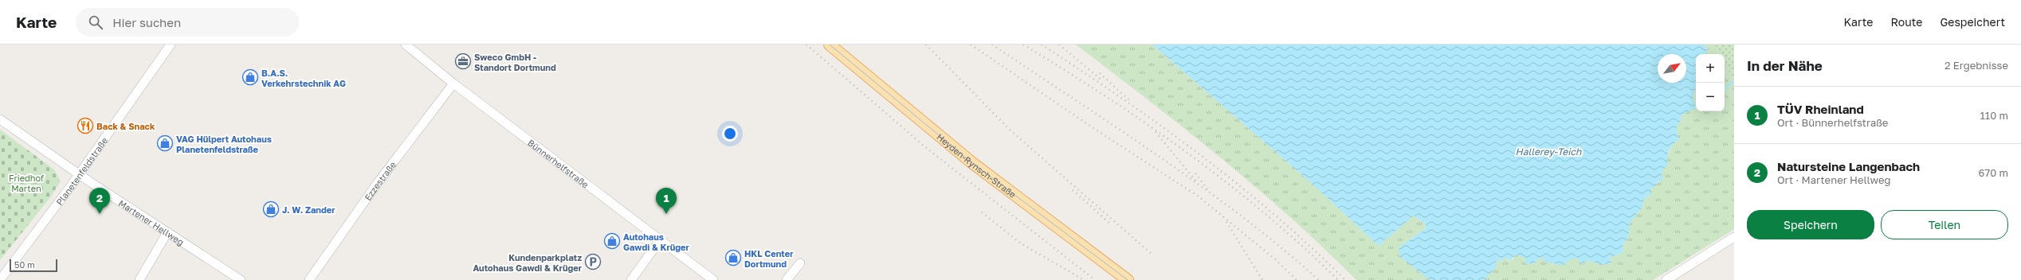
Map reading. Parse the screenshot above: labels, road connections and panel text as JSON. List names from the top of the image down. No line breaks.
{"streets":{"main road":["Heyden-Rynsch-Straße"],"street":["Bünnerhelfstraße","Planetenfeldstraße","Ezzestraße","Martener Hellweg"]},"crossings":[["Bünnerhelfstraße","Ezzestraße"],["Planetenfeldstraße","Martener Hellweg"]],"water":["Hallerey-Teich"],"parks":["Friedhof Marten"],"places":{"office":["Sweco GmbH - Standort Dortmund"],"shop":["B.A.S. Verkehrstechnik AG","VAG Hülpert Autohaus Planetenfeldstraße","J. W. Zander","Autohaus Gawdi & Krüger","HKL Center Dortmund"],"restaurant":["Back & Snack"],"parking":["Kundenparkplatz Autohaus Gawdi & Krüger"]},"scale_bar":"50 m","north":"top right","page":{"header":"Karte","search":"Hier suchen","nav":["Karte","Route","Gespeichert"],"heading":["In der Nähe","2 Ergebnisse"],"map_buttons":["+","−"],"list":[{"mark":"1","name":"TÜV Rheinland","note":"Ort · Bünnerhelfstraße","value":"110 m"},{"mark":"2","name":"Natursteine Langenbach","note":"Ort · Martener Hellweg","value":"670 m"}],"pins":["1","2"],"buttons":["Speichern","Teilen"],"scale":"50 m"}}
